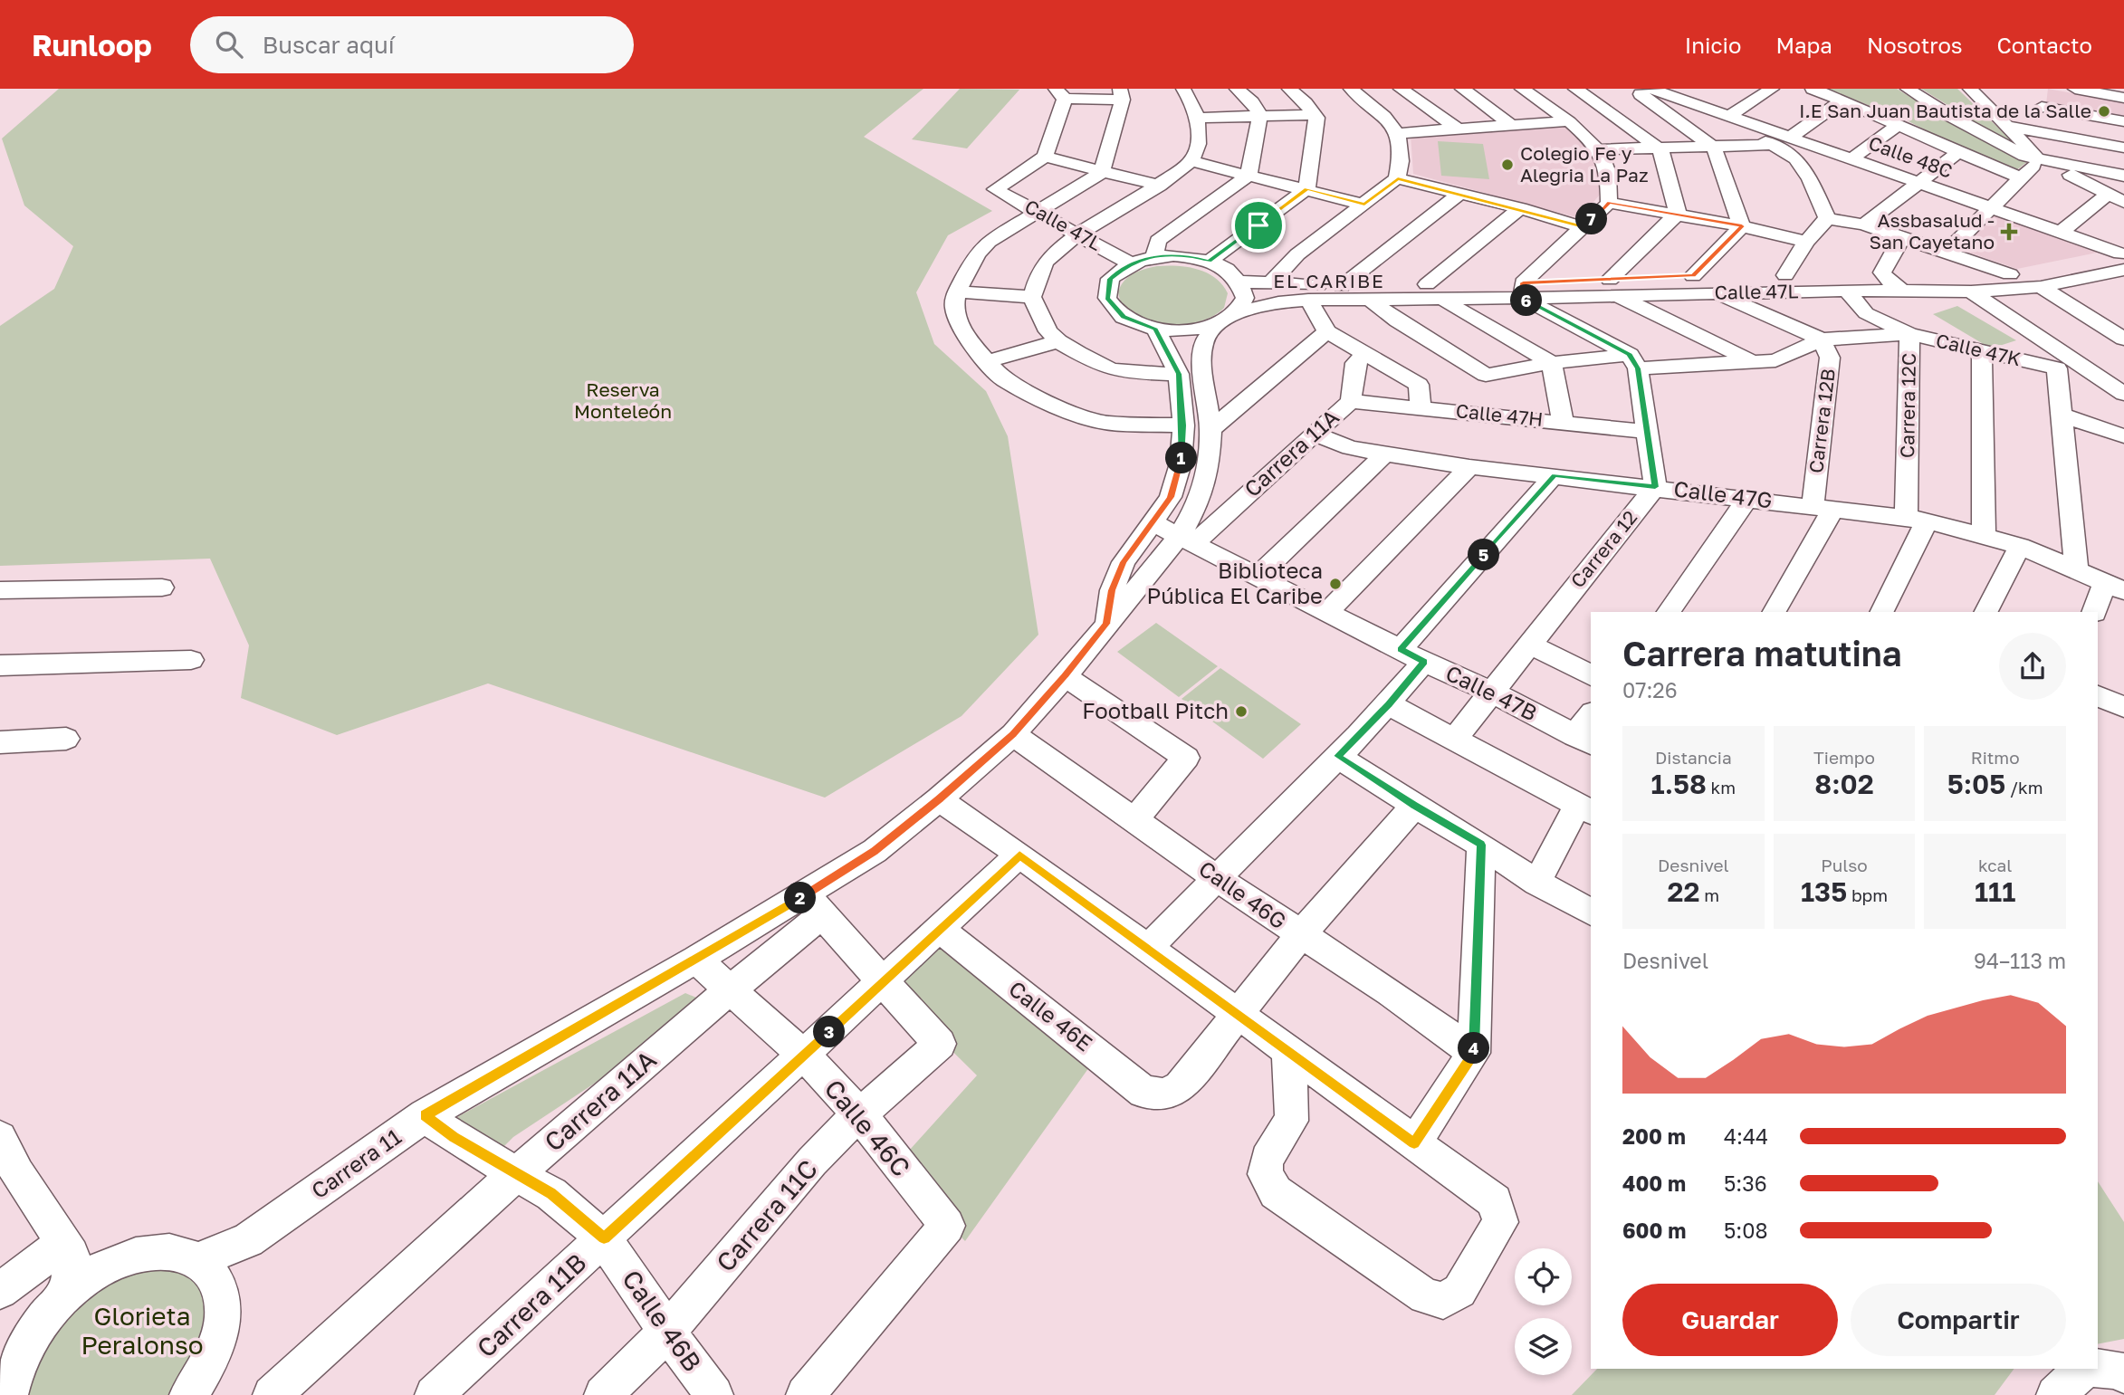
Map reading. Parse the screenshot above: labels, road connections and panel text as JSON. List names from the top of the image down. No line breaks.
{"streets":{"street":["Calle 48C","Calle 47L","Calle 47K","Carrera 12C","Calle 47H","Carrera 12B","Carrera 11A","Calle 47G","Carrera 12","Calle 47B","Calle 46G","Calle 46E","Calle 46C","Carrera 11","Carrera 11C","Carrera 11B","Calle 46B"]},"crossings":[["Calle 48C","Calle 47L"],["Calle 47L","Carrera 12C"],["Calle 47L","Carrera 12B"],["Calle 47L","Carrera 11"],["Calle 47K","Carrera 12C"],["Calle 47K","Carrera 12B"],["Carrera 12C","Calle 47G"],["Calle 47H","Carrera 11A"],["Carrera 12B","Calle 47G"],["Carrera 11A","Calle 47G"],["Carrera 11A","Calle 47B"],["Carrera 11A","Calle 46C"],["Carrera 11A","Carrera 11"],["Carrera 11A","Calle 46B"],["Calle 47G","Carrera 12"],["Carrera 12","Calle 47B"],["Calle 47B","Carrera 11"],["Calle 46G","Carrera 11"],["Calle 46E","Carrera 11B"],["Calle 46C","Carrera 11"],["Calle 46C","Carrera 11C"],["Calle 46C","Carrera 11B"],["Carrera 11","Calle 46B"],["Carrera 11C","Carrera 11B"],["Carrera 11C","Calle 46B"],["Carrera 11B","Calle 46B"]],"districts":["EL CARIBE"],"parks":["Reserva Monteleón","Glorieta Peralonso"],"places":{"other":["I.E San Juan Bautista de la Salle","Colegio Fe y Alegria La Paz","Biblioteca Pública El Caribe","Football Pitch"],"health":["Assbasalud - San Cayetano"]},"page":{"header":"Runloop","search":"Buscar aquí","nav":["Inicio","Mapa","Nosotros","Contacto"],"pins":["7","6","1","5","2","3","4"],"heading":["Carrera matutina","07:26"],"stats":[["Distancia","1.58 km"],["Tiempo","8:02"],["Ritmo","5:05 /km"],["Desnivel","22 m"],["Pulso","135 bpm"],["kcal","111"]],"chart":["Desnivel","94–113 m"],"list":[{"name":"200 m","note":"4:44"},{"name":"400 m","note":"5:36"},{"name":"600 m","note":"5:08"}],"buttons":["Guardar","Compartir"]}}
